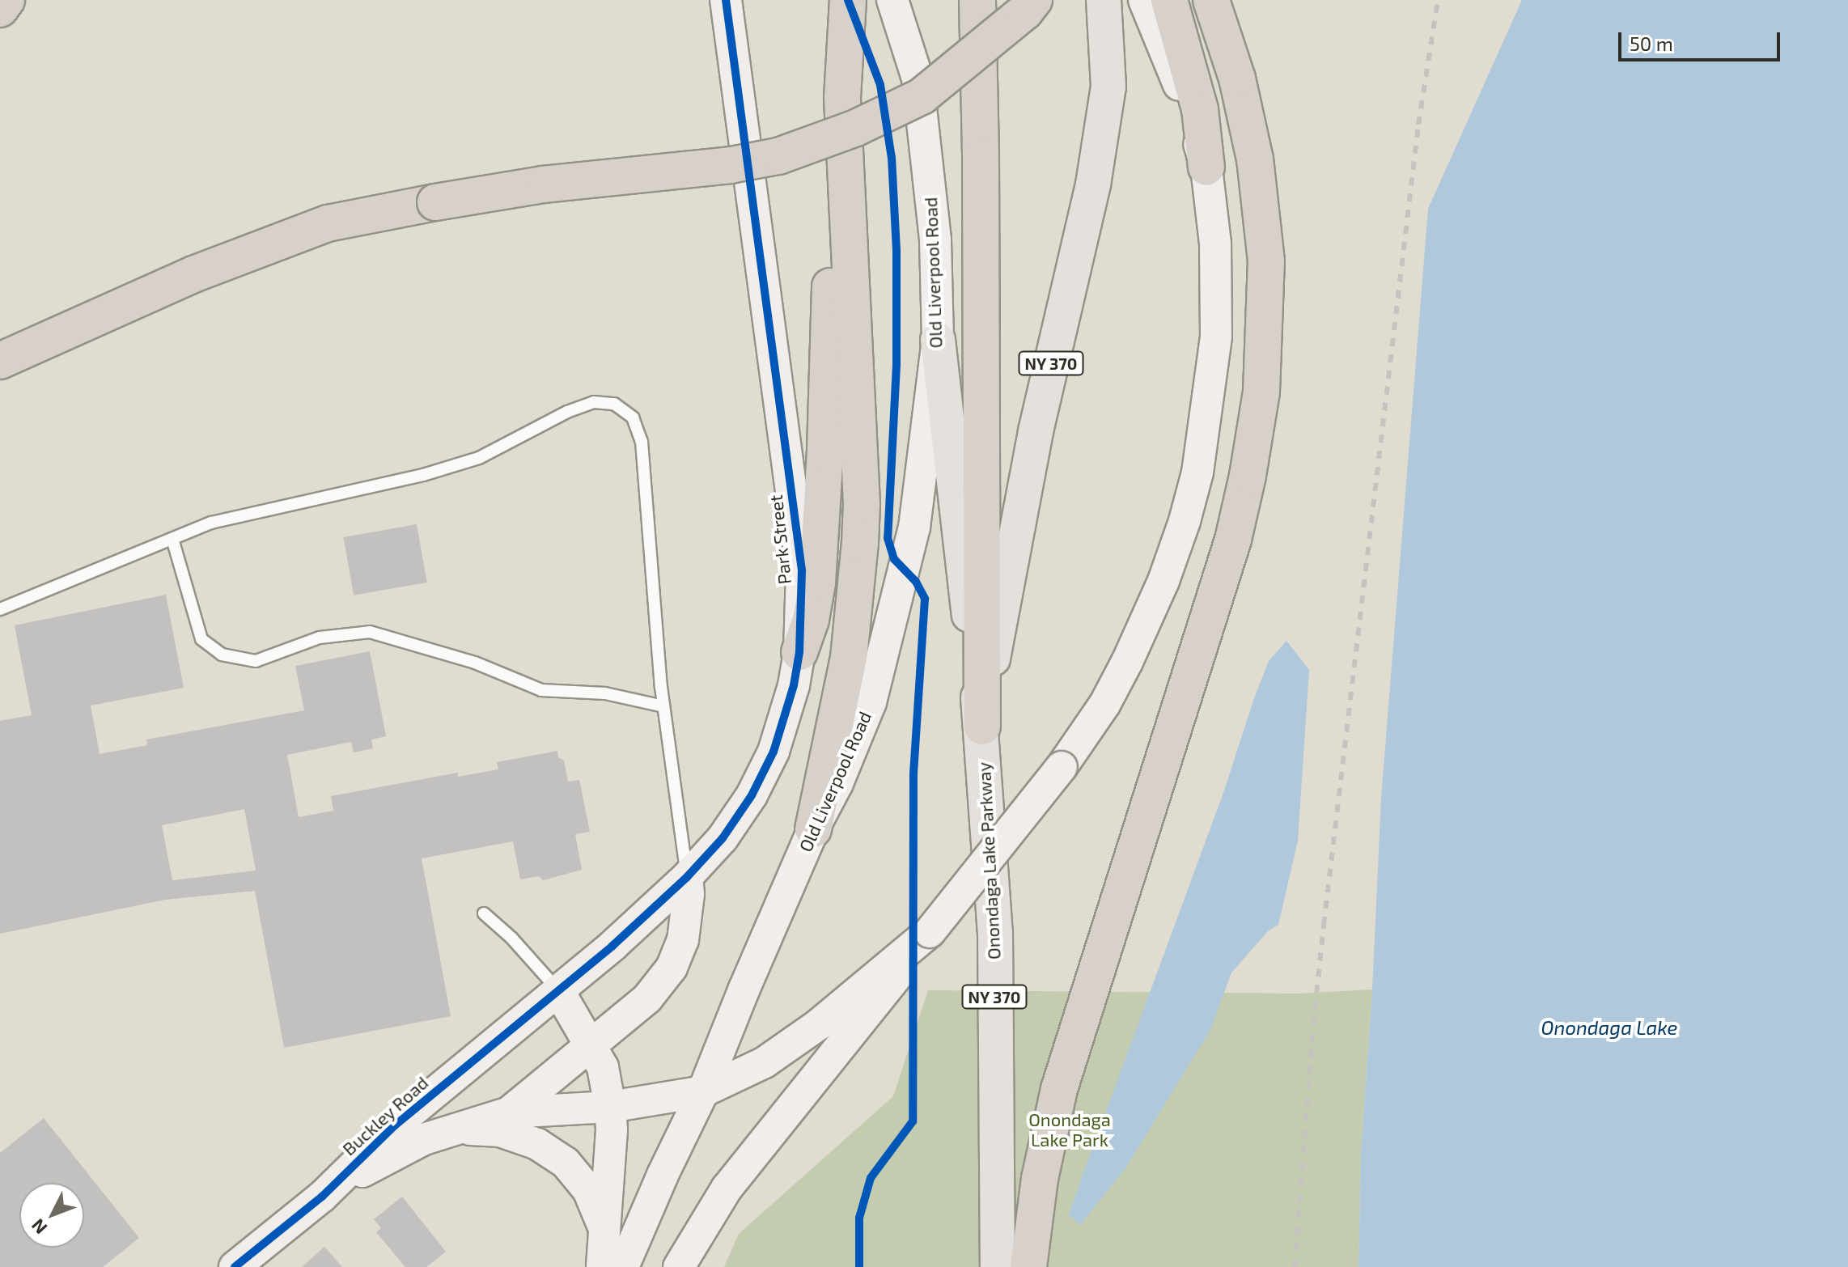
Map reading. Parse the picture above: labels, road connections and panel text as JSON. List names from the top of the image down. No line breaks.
{"streets":{"main road":["Old Liverpool Road","NY 370","Park Street","Onondaga Lake Parkway","Buckley Road"]},"crossings":[["Old Liverpool Road","NY 370"],["NY 370","Onondaga Lake Parkway"],["Park Street","Buckley Road"]],"water":["Onondaga Lake"],"parks":["Onondaga Lake Park"],"scale_bar":"50 m","north":"bottom left"}
